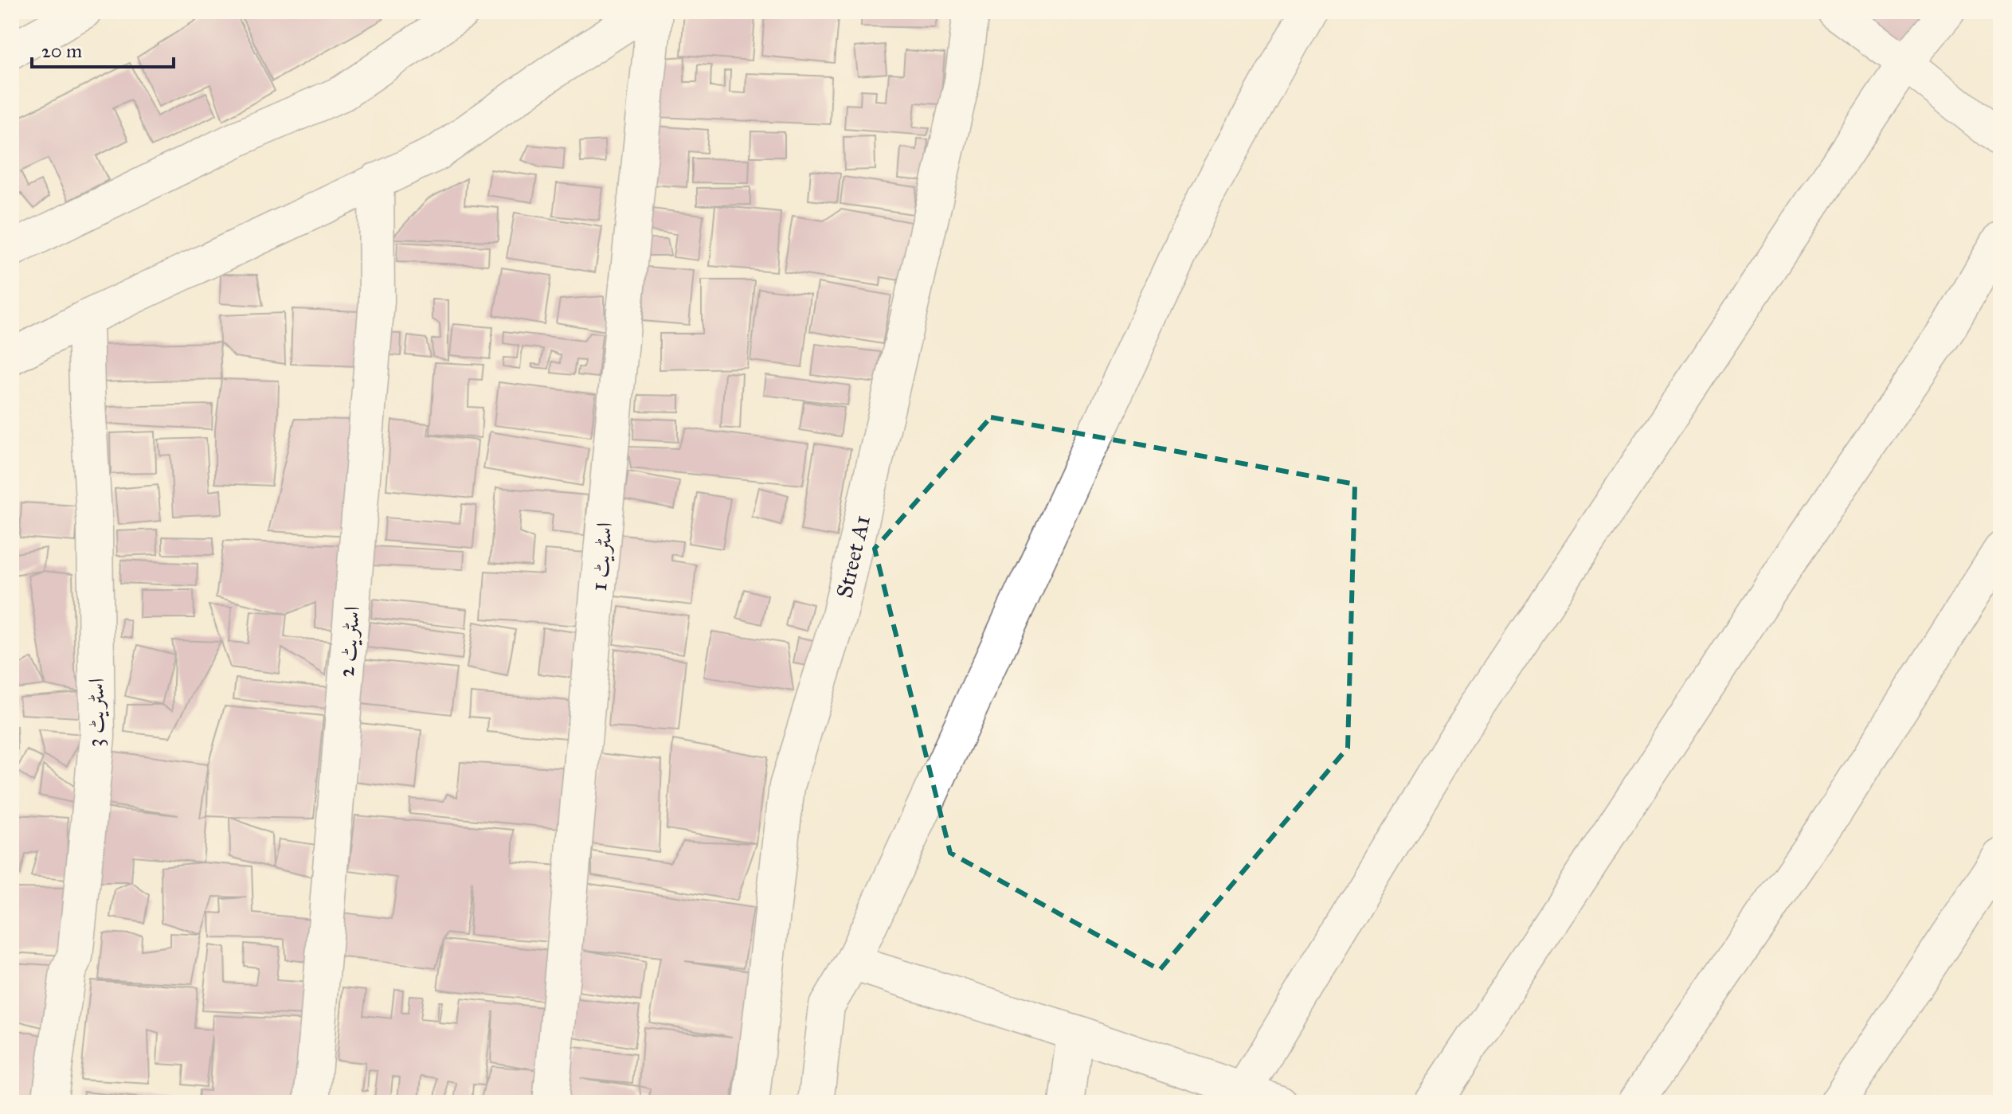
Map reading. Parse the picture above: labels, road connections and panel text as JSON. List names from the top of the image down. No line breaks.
{"streets":{"street":["اسٹریٹ 1","Street A1","اسٹریٹ 2","اسٹریٹ 3"]},"scale_bar":"20 m"}
